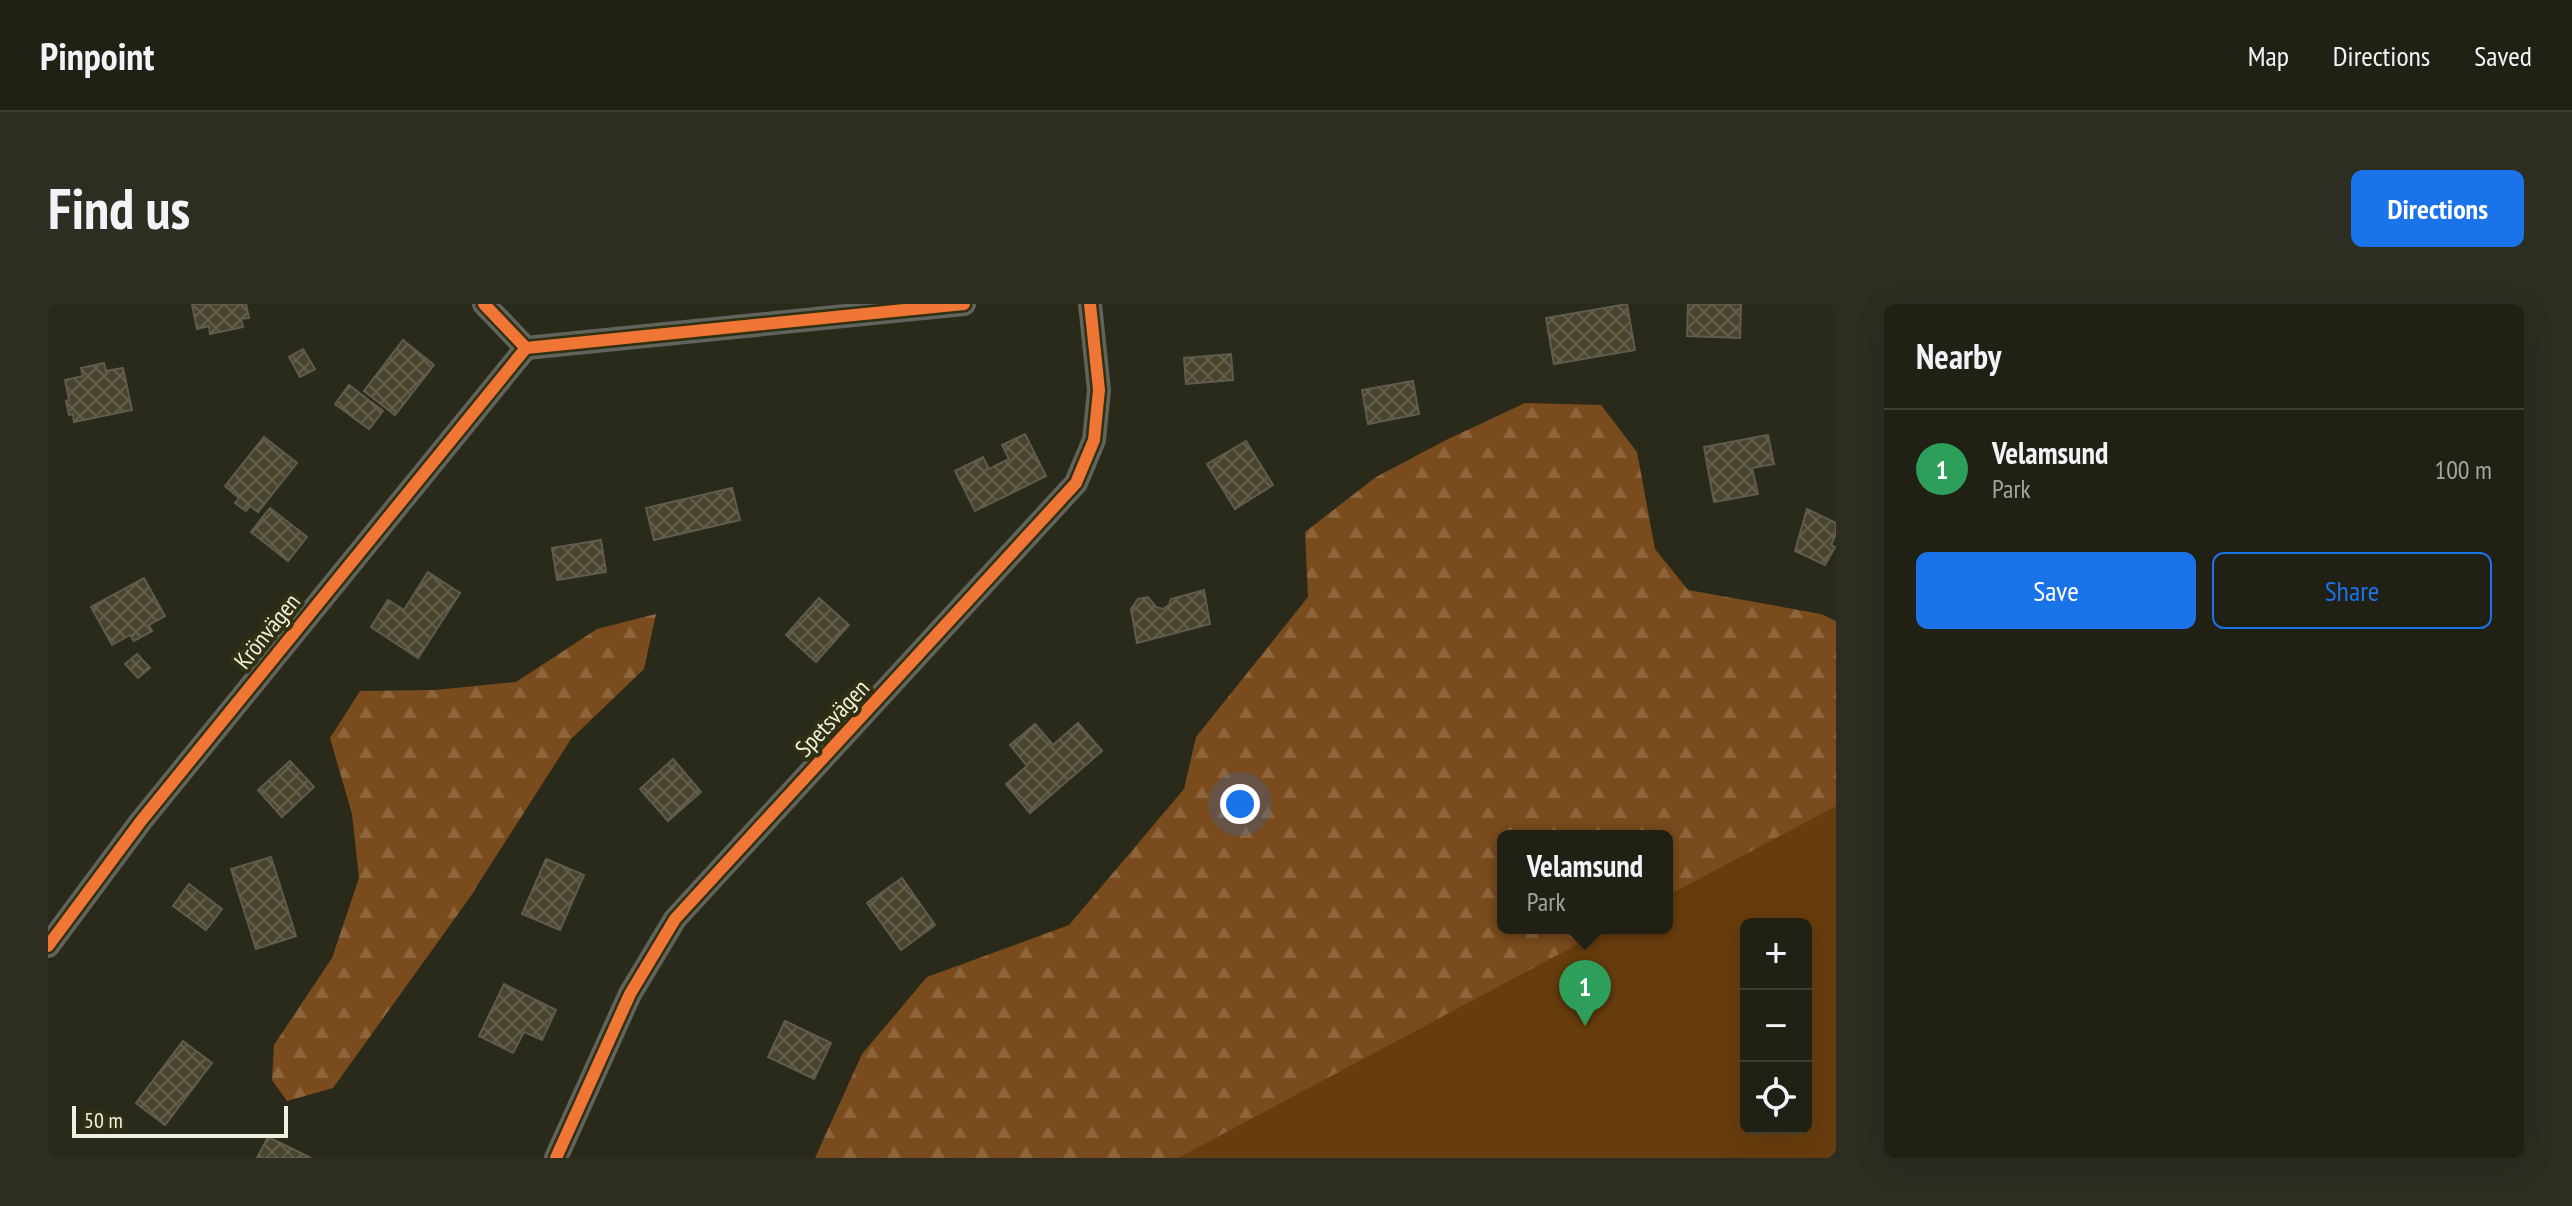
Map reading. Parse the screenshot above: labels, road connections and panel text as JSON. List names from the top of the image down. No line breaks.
{"streets":{"street":["Krönvägen","Spetsvägen"]},"scale_bar":"50 m","page":{"header":"Pinpoint","nav":["Map","Directions","Saved"],"buttons":["Directions",["Save","Share"]],"title":"Find us","heading":"Nearby","list":[{"mark":"1","name":"Velamsund","note":"Park","value":"100 m"}],"popup":["Velamsund","Park"],"map_buttons":["+","−"],"pins":"1","scale":"50 m"}}
